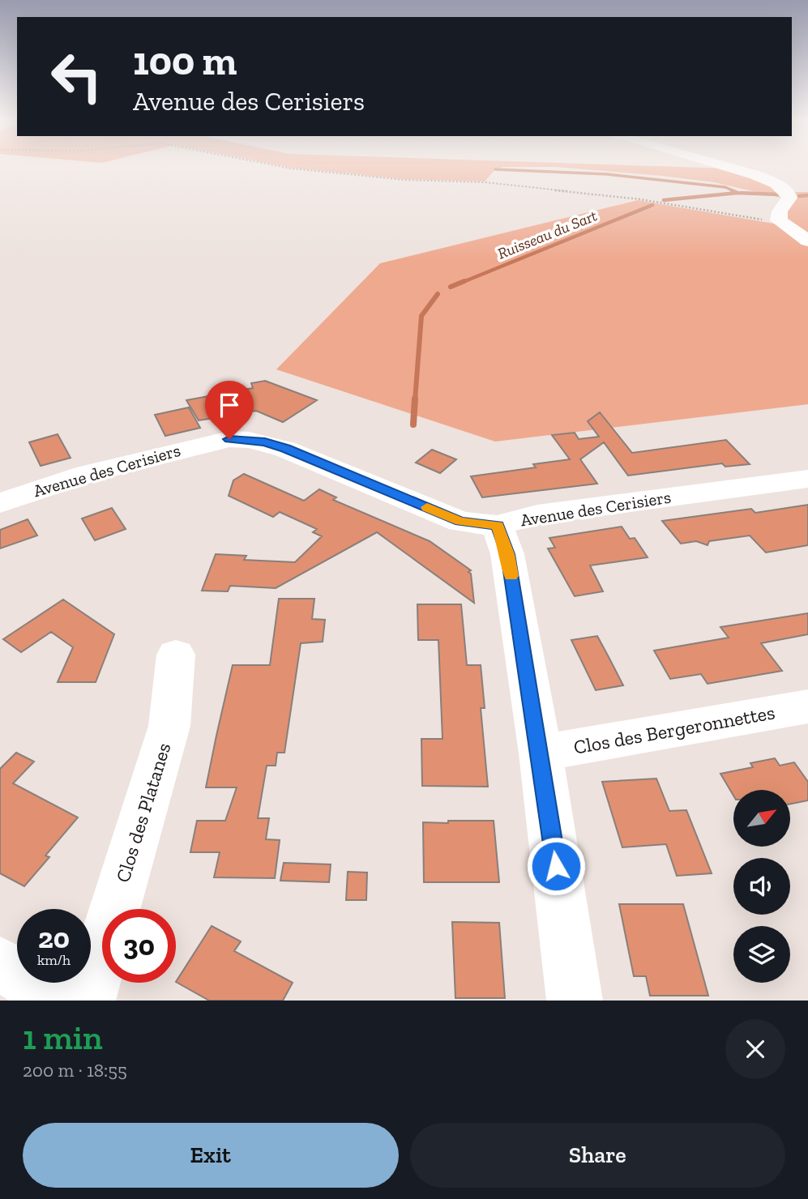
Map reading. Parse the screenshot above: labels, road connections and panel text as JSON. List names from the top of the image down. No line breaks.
{"streets":{"street":["Avenue des Cerisiers","Clos des Bergeronnettes","Clos des Platanes"]},"water":["Ruisseau du Sart"],"north":"top right","page":{"turn":["100 m","Avenue des Cerisiers"],"speed":"20 km/h","limit":"30","heading":["1 min","200 m · 18:55"],"buttons":["Exit","Share"]}}
